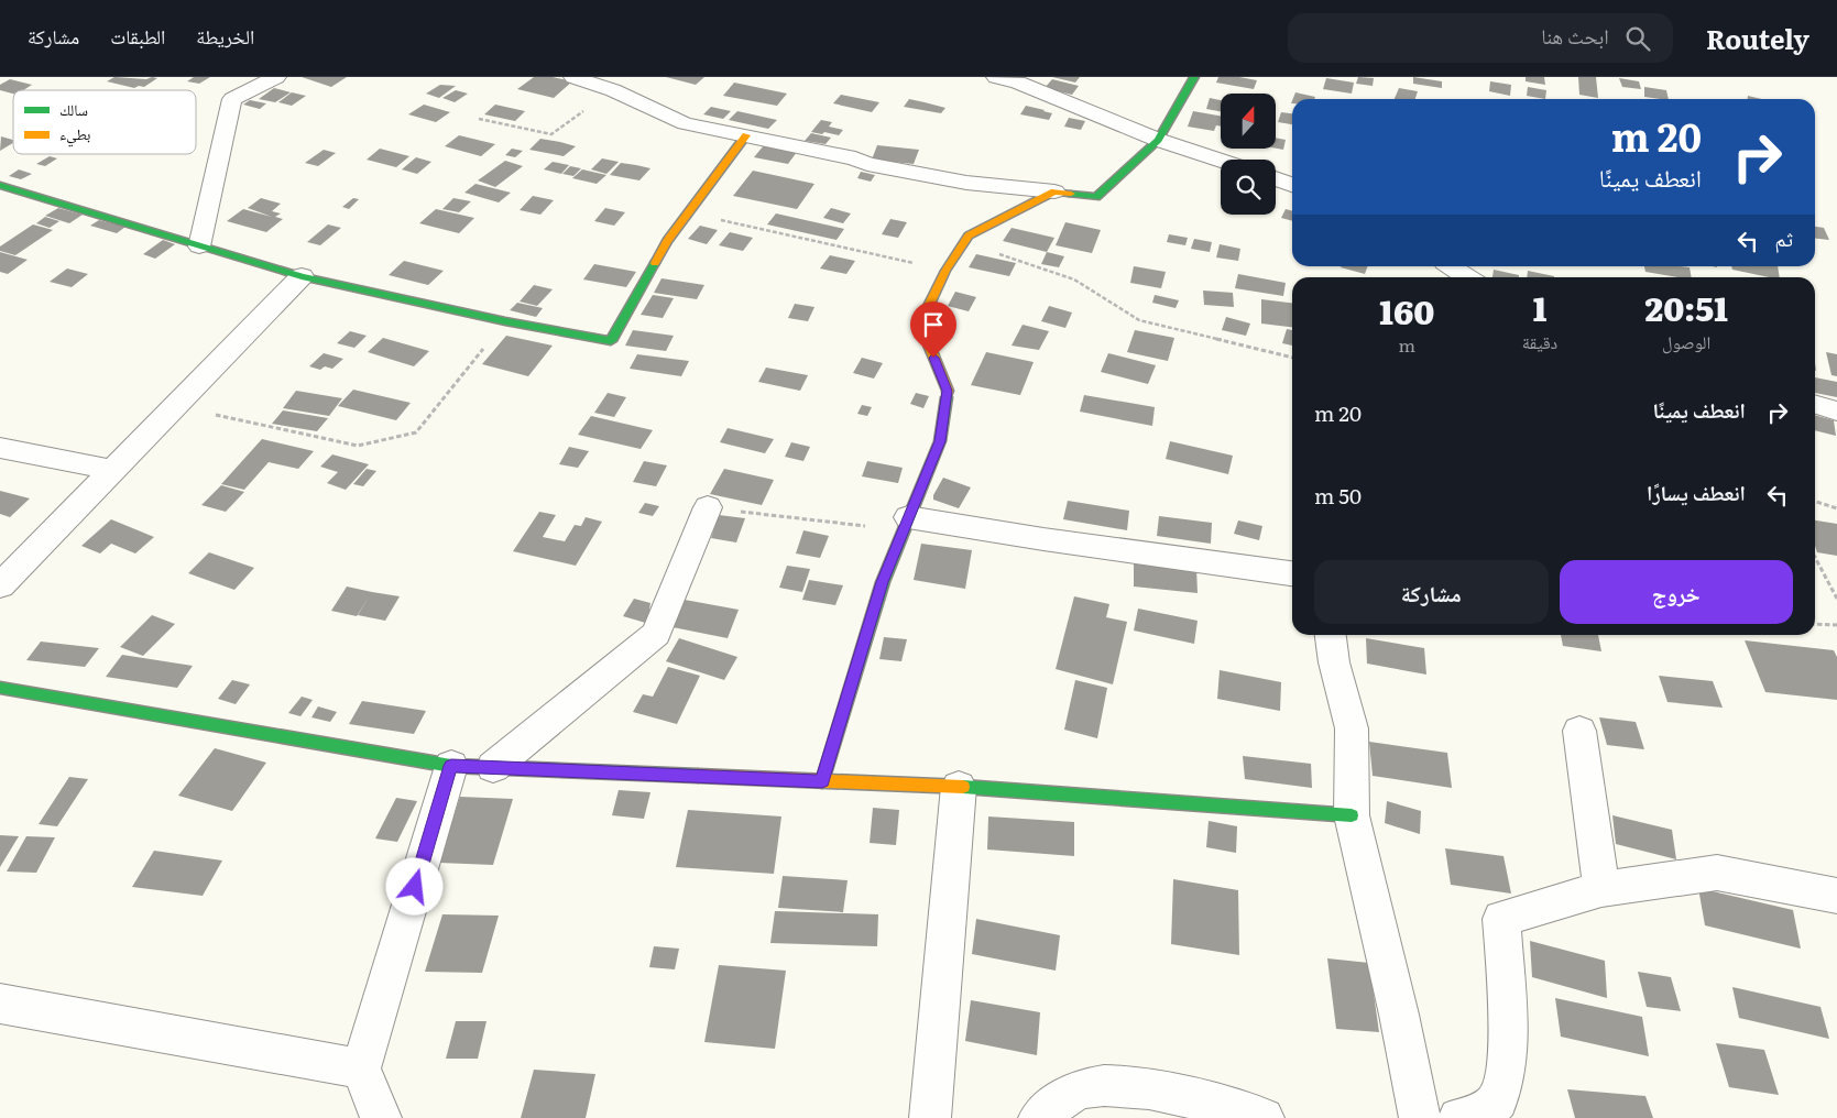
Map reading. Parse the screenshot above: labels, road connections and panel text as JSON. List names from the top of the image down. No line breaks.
{"legend":["سالك","بطيء"],"north":"top","page":{"header":"Routely","search":"ابحث هنا","nav":["الخريطة","الطبقات","مشاركة"],"turn":["20 m","انعطف يمينًا"],"then":"ثم","eta":["20:51","الوصول","1","دقيقة","160","m"],"list":[{"name":"انعطف يمينًا","value":"20 m"},{"name":"انعطف يسارًا","value":"50 m"}],"buttons":["خروج","مشاركة"]}}
